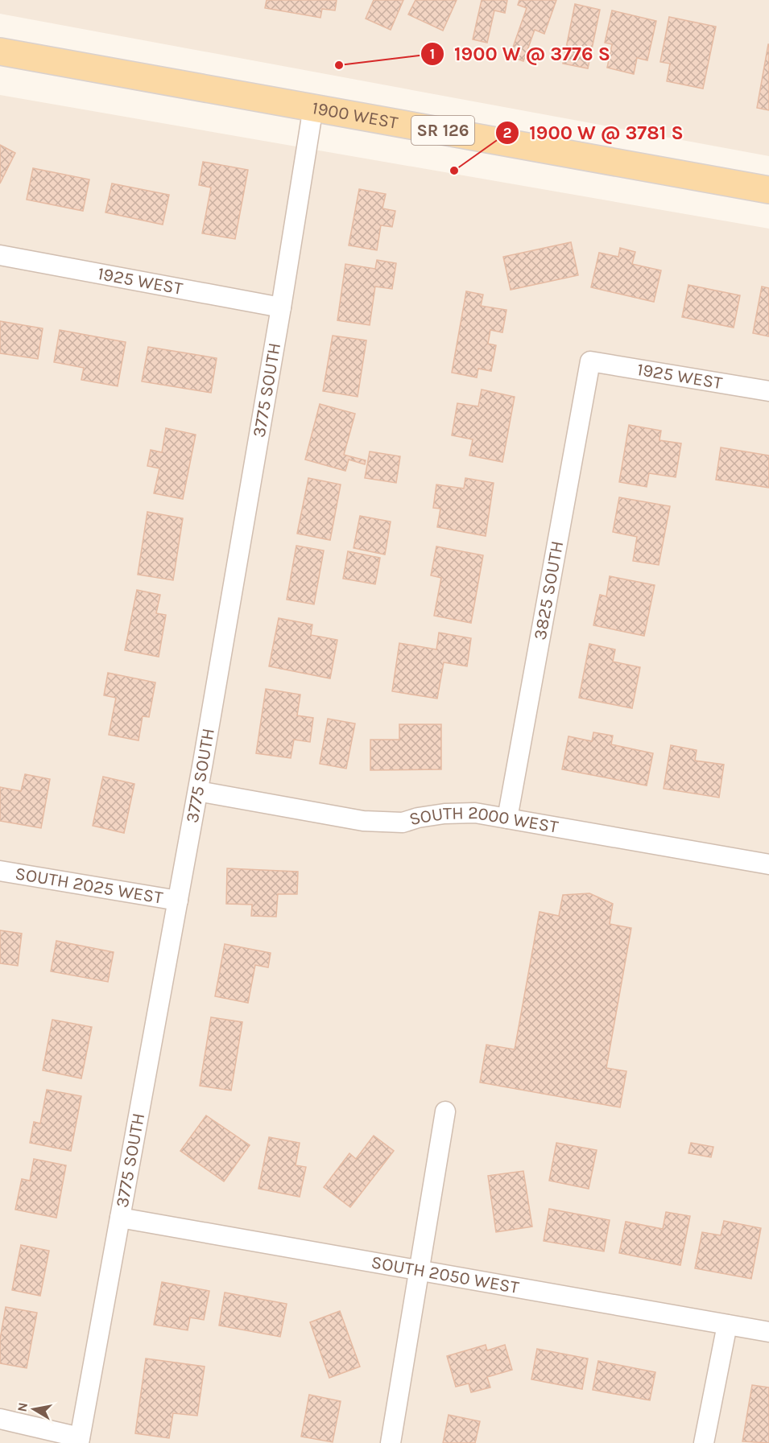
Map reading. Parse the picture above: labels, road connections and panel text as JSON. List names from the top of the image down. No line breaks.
{"streets":{"main road":["1900 WEST","SR 126"],"street":["1925 WEST","3775 SOUTH","3825 SOUTH","SOUTH 2000 WEST","SOUTH 2025 WEST","SOUTH 2050 WEST"]},"crossings":[["1900 WEST","3775 SOUTH"],["1925 WEST","3775 SOUTH"],["1925 WEST","3825 SOUTH"],["3775 SOUTH","SOUTH 2000 WEST"],["3775 SOUTH","SOUTH 2025 WEST"],["3775 SOUTH","SOUTH 2050 WEST"],["3825 SOUTH","SOUTH 2000 WEST"]],"places":["1900 W @ 3776 S","1900 W @ 3781 S"],"north":"left"}
